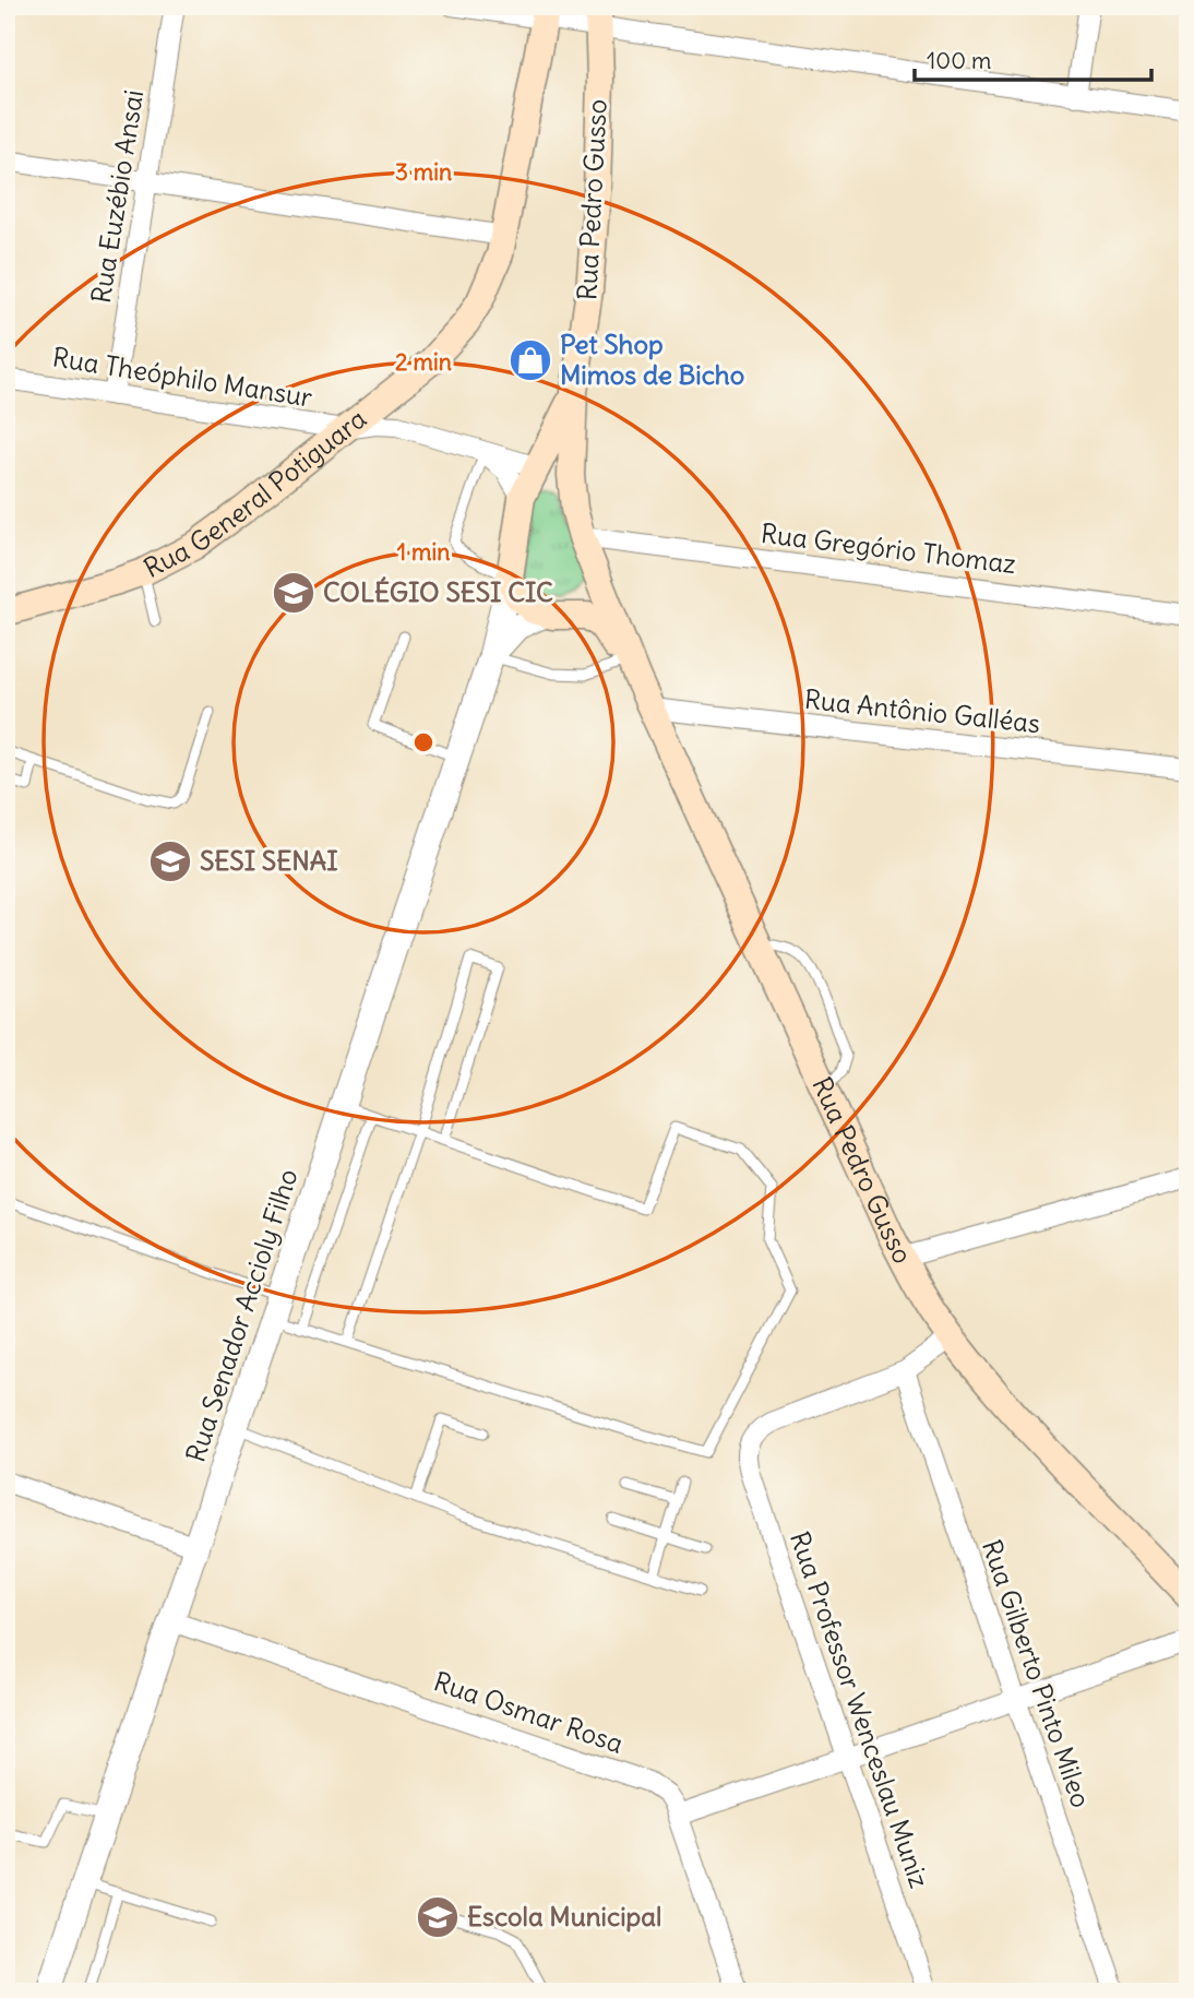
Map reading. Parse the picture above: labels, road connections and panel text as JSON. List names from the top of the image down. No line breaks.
{"streets":{"main road":["Rua Pedro Gusso","Rua General Potiguara"],"street":["Rua Euzébio Ansai","Rua Theóphilo Mansur","Rua Gregório Thomaz","Rua Antônio Galléas","Rua Senador Accioly Filho","Rua Gilberto Pinto Mileo","Rua Professor Wenceslau Muniz","Rua Osmar Rosa"]},"crossings":[["Rua Euzébio Ansai","Rua Theóphilo Mansur"],["Rua Pedro Gusso","Rua Theóphilo Mansur"],["Rua Pedro Gusso","Rua Gregório Thomaz"],["Rua Pedro Gusso","Rua Antônio Galléas"],["Rua Pedro Gusso","Rua Senador Accioly Filho"],["Rua Theóphilo Mansur","Rua General Potiguara"],["Rua Senador Accioly Filho","Rua Osmar Rosa"],["Rua Gilberto Pinto Mileo","Rua Professor Wenceslau Muniz"]],"places":{"shop":["Pet Shop Mimos de Bicho"],"school or university":["COLÉGIO SESI CIC","SESI SENAI","Escola Municipal"]},"scale_bar":"100 m","rings":["3 min","2 min","1 min"]}
